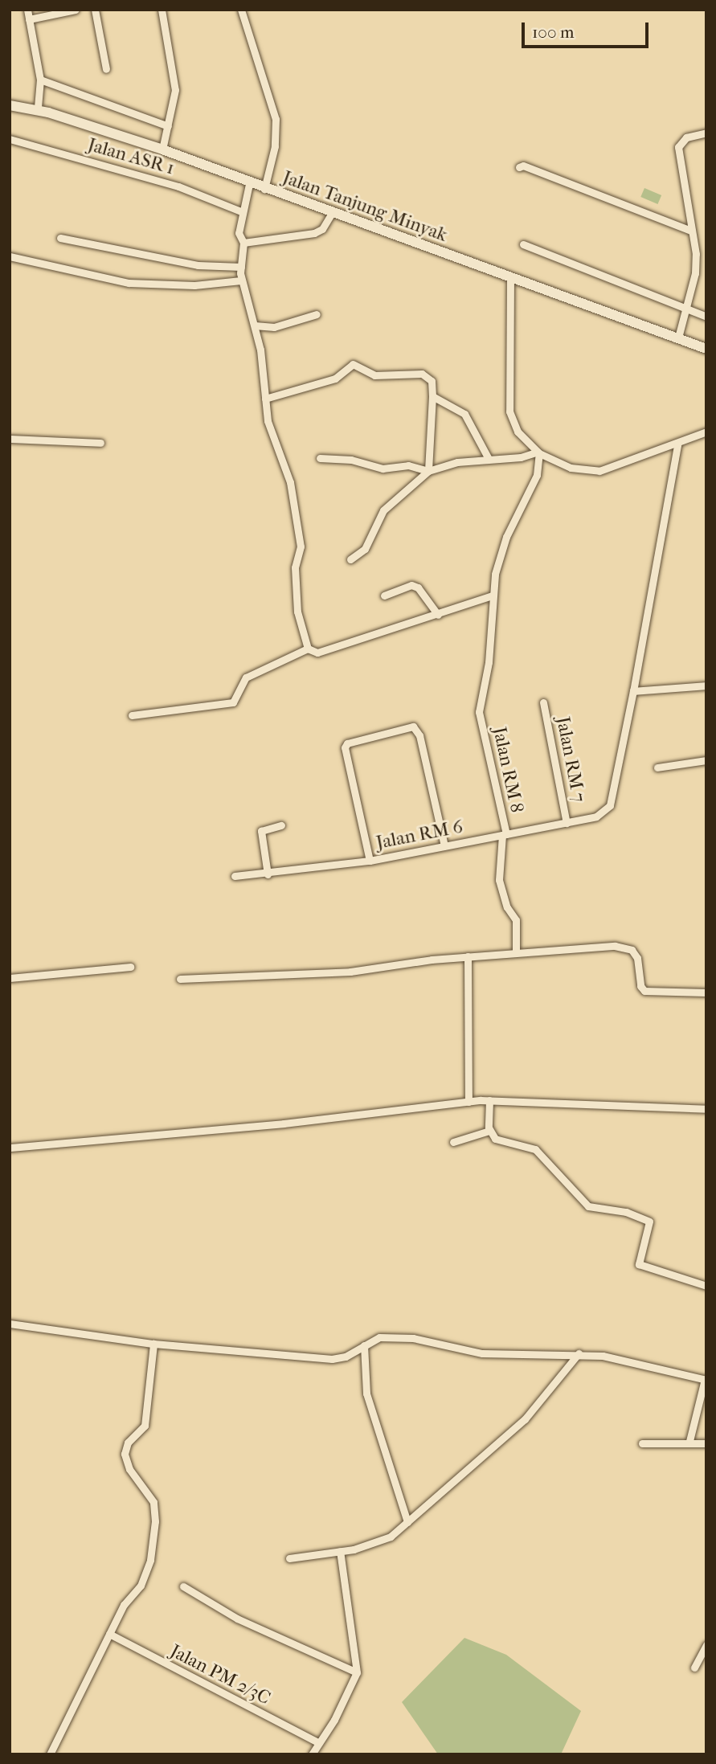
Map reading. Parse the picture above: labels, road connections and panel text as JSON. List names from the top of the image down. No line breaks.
{"streets":{"main road":["Jalan Tanjung Minyak"],"street":["Jalan ASR 1","Jalan RM 7","Jalan RM 8","Jalan RM 6","Jalan PM 2/3C"]},"crossings":[["Jalan RM 7","Jalan RM 6"],["Jalan RM 8","Jalan RM 6"]],"scale_bar":"100 m"}
